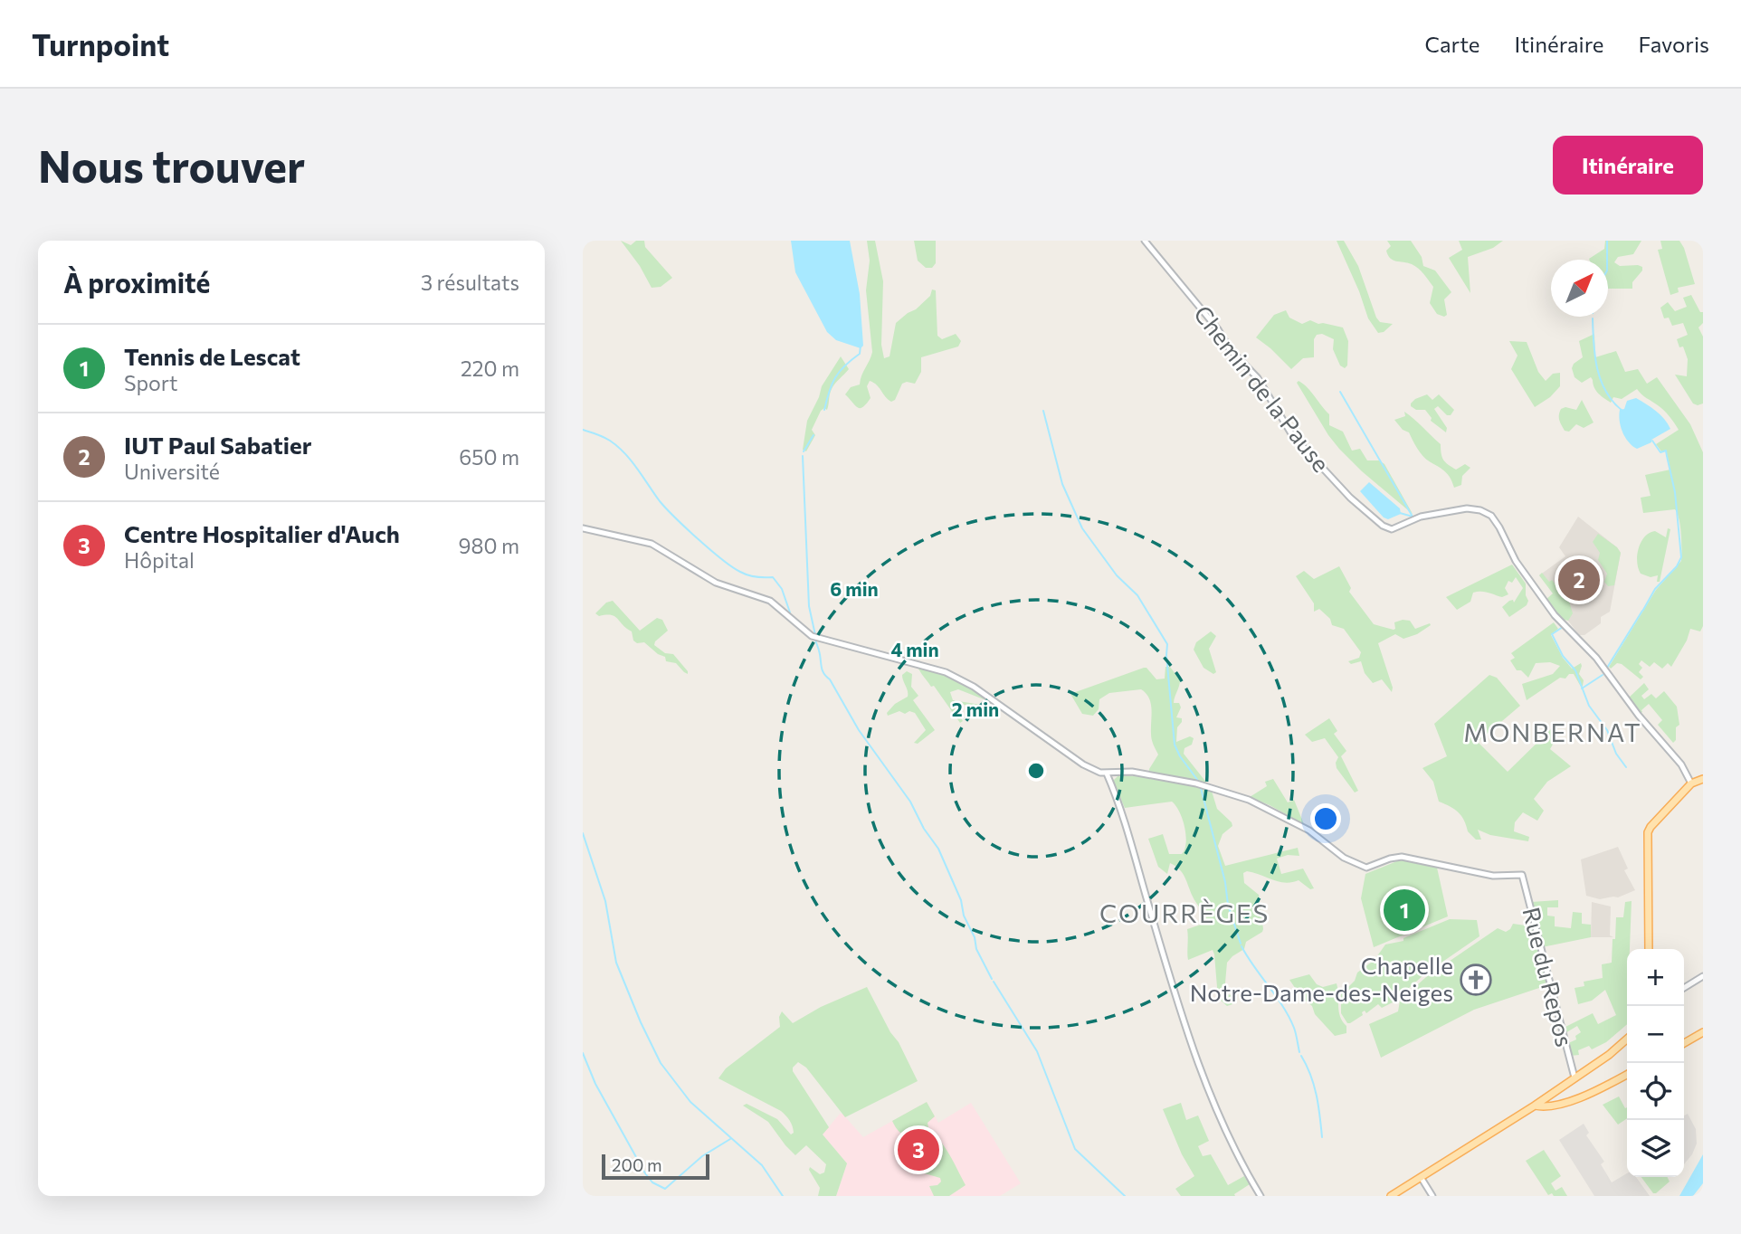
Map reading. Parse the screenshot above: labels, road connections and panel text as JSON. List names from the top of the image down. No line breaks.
{"streets":{"street":["Chemin de la Pause","Rue du Repos"]},"districts":["MONBERNAT","COURRÈGES"],"places":{"church":["Chapelle Notre-Dame-des-Neiges"]},"scale_bar":"200 m","north":"top right","page":{"header":"Turnpoint","nav":["Carte","Itinéraire","Favoris"],"buttons":"Itinéraire","title":"Nous trouver","heading":["À proximité","3 résultats"],"list":[{"mark":"1","name":"Tennis de Lescat","note":"Sport","value":"220 m"},{"mark":"2","name":"IUT Paul Sabatier","note":"Université","value":"650 m"},{"mark":"3","name":"Centre Hospitalier d'Auch","note":"Hôpital","value":"980 m"}],"pins":["2","1","3"],"map_buttons":["+","−"],"scale":"200 m"},"rings":["6 min","4 min","2 min"]}
